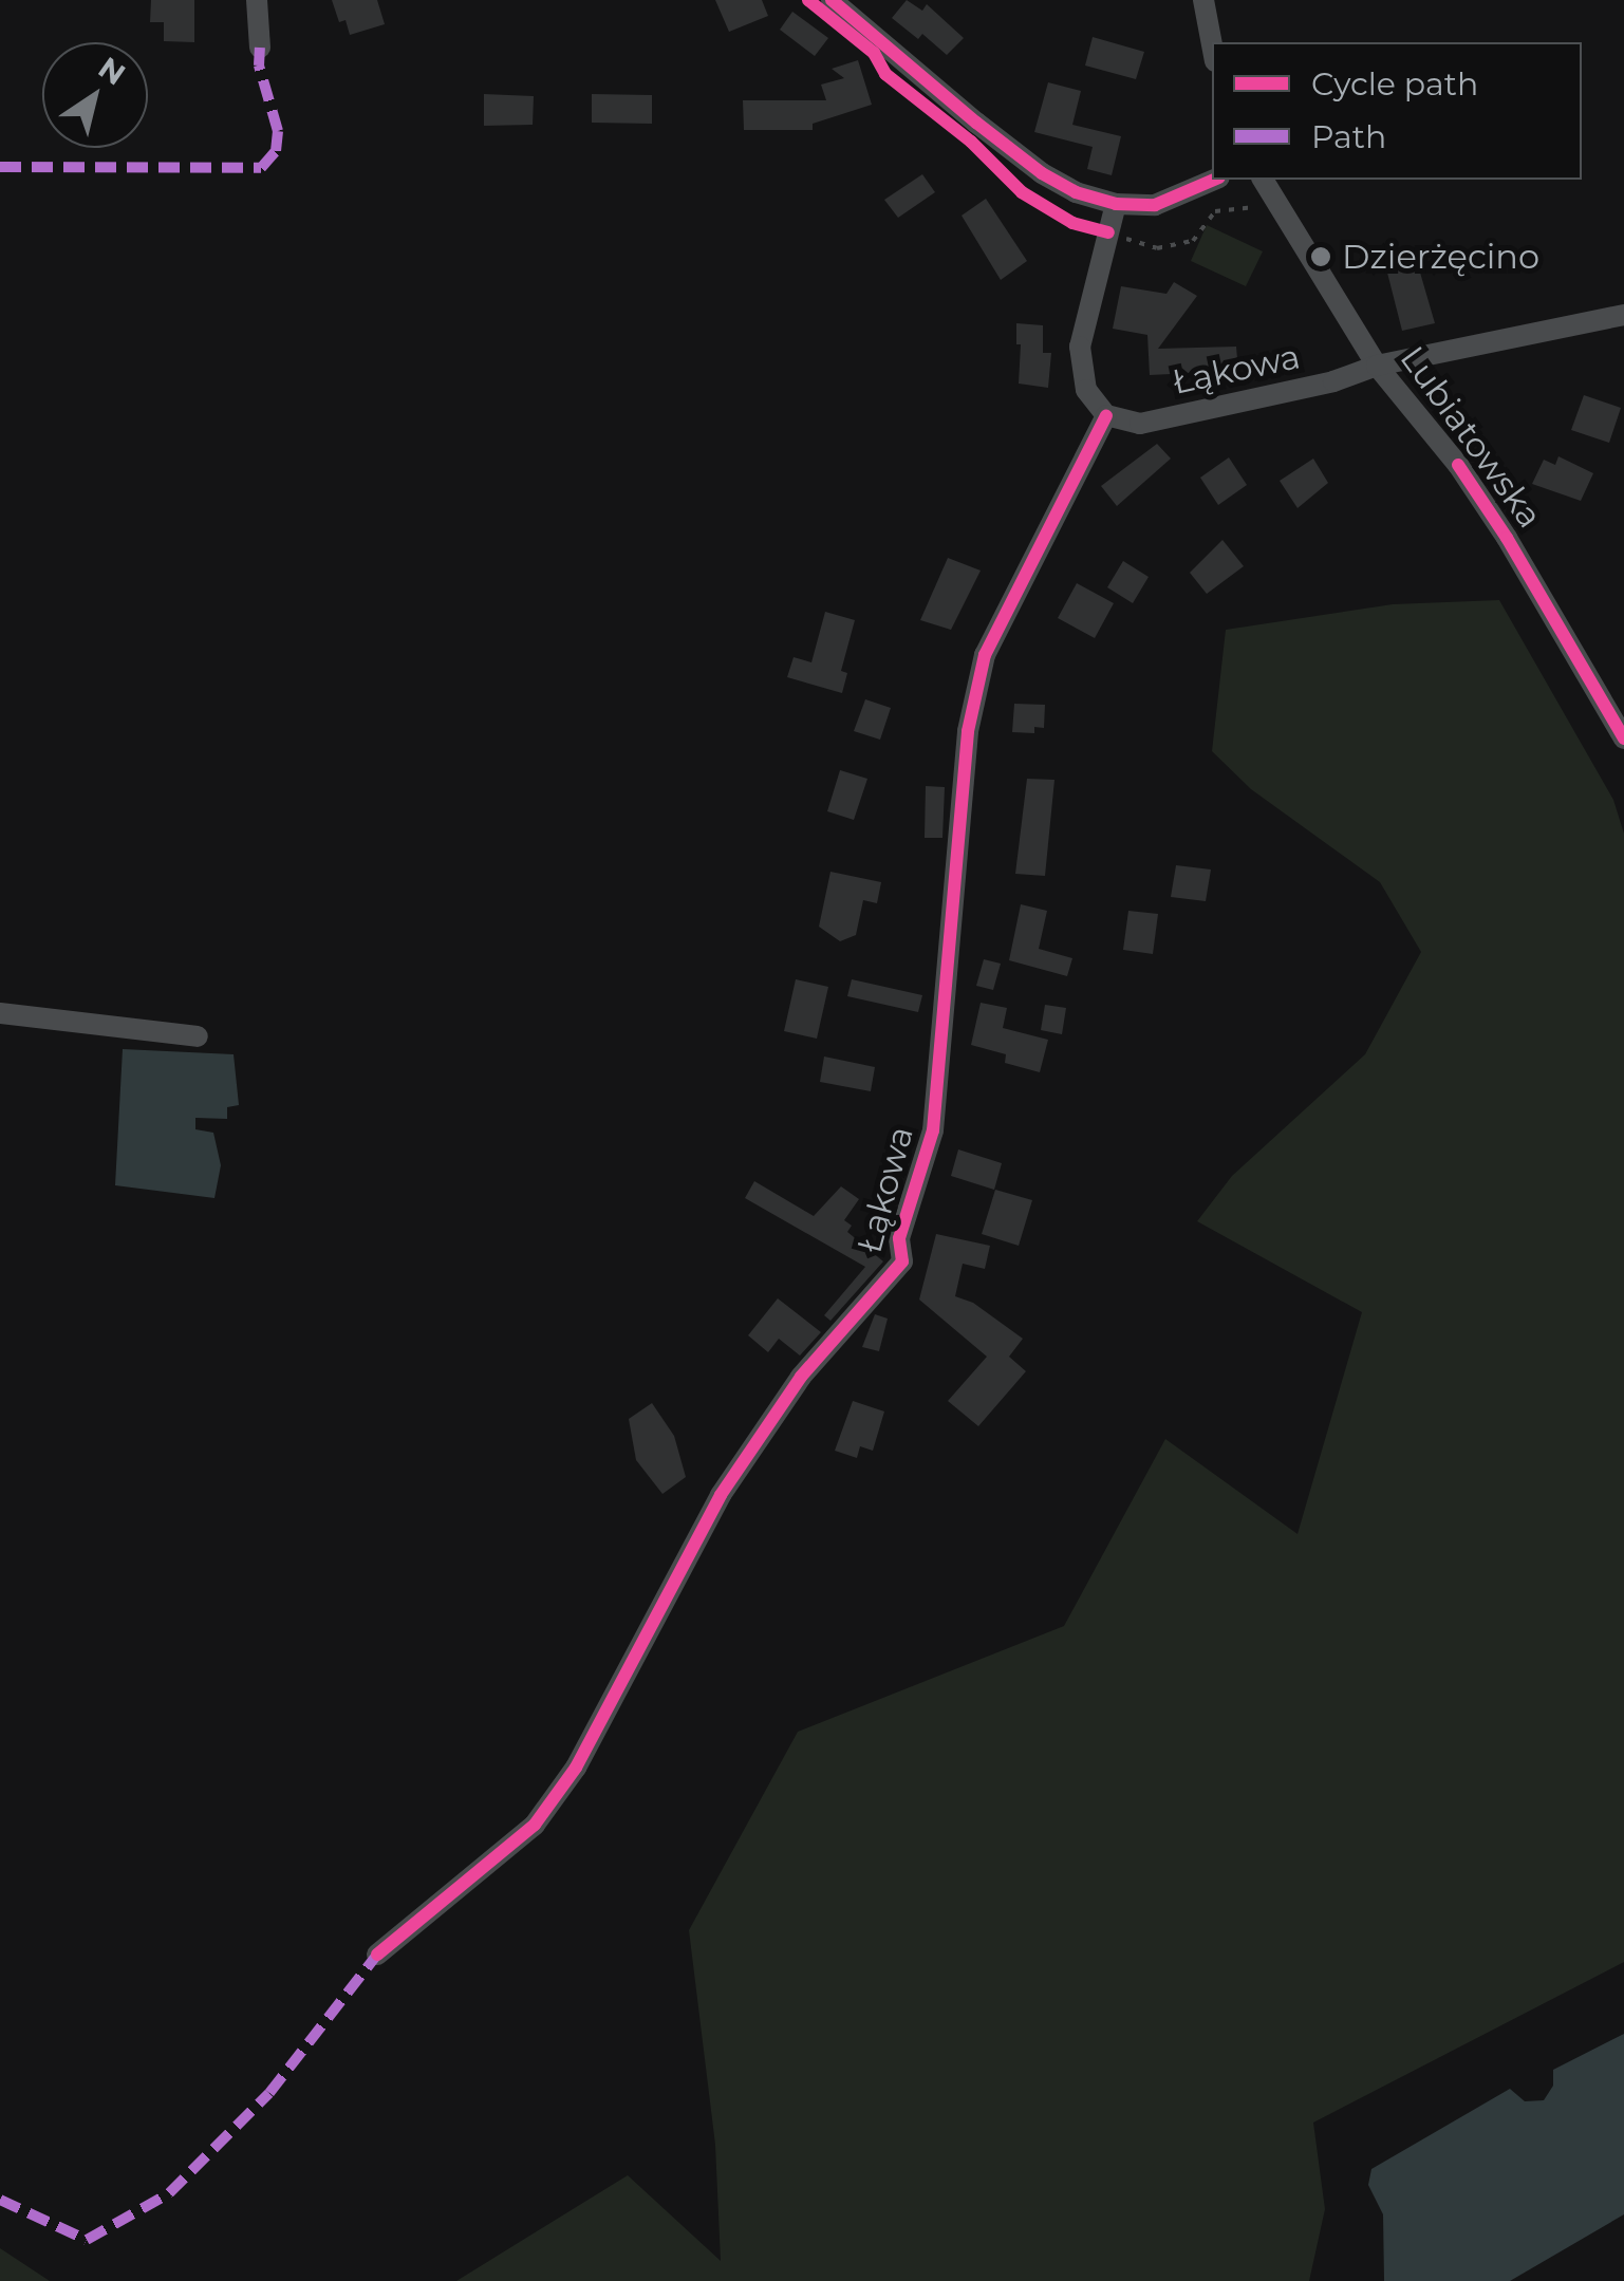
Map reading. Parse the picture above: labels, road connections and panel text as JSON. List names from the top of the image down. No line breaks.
{"streets":{"street":["Łąkowa","Lubiatowska"]},"crossings":[["Łąkowa","Lubiatowska"]],"places":["Dzierżęcino"],"legend":["Cycle path","Path"],"north":"top right"}
